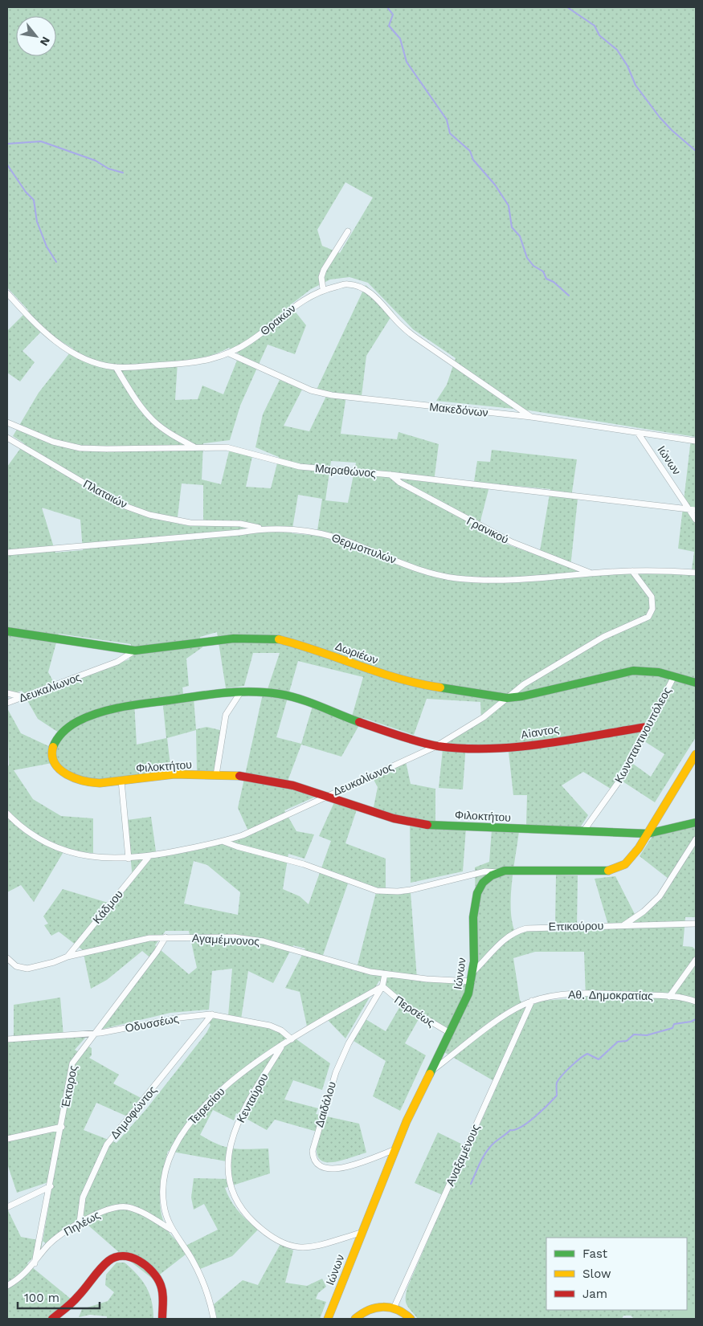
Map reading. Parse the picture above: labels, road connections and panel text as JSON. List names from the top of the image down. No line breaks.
{"streets":{"street":["Θρακών","Μακεδόνων","Ιώνων","Μαραθώνος","Πλαταιών","Γρανικού","Θερμοπυλών","Δωριέων","Δευκαλίωνος","Aiαντος","Κωνσταντινουπόλεος","Φιλοκτήτου","Κάδμου","Επικούρου","Αγαμέμνονος","Αθ. Δημοκρατίας","Περσέως","Οδυσσέως","Έκτορος","Κενταύρου","Δαιδάλου","Τειρεσίου","Δημοφώντος","Αναξαμένους","Πηλέως"]},"crossings":[["Θρακών","Μακεδόνων"],["Μακεδόνων","Ιώνων"],["Ιώνων","Μαραθώνος"],["Ιώνων","Επικούρου"],["Ιώνων","Αγαμέμνονος"],["Ιώνων","Αθ. Δημοκρατίας"],["Ιώνων","Περσέως"],["Ιώνων","Κενταύρου"],["Ιώνων","Δαιδάλου"],["Μαραθώνος","Γρανικού"],["Πλαταιών","Θερμοπυλών"],["Γρανικού","Θερμοπυλών"],["Θερμοπυλών","Δευκαλίωνος"],["Δωριέων","Δευκαλίωνος"],["Δωριέων","Κωνσταντινουπόλεος"],["Δευκαλίωνος","Aiαντος"],["Δευκαλίωνος","Φιλοκτήτου"],["Δευκαλίωνος","Κάδμου"],["Aiαντος","Κωνσταντινουπόλεος"],["Aiαντος","Φιλοκτήτου"],["Κωνσταντινουπόλεος","Φιλοκτήτου"],["Κάδμου","Αγαμέμνονος"],["Αγαμέμνονος","Έκτορος"],["Αγαμέμνονος","Δαιδάλου"],["Αθ. Δημοκρατίας","Αναξαμένους"],["Περσέως","Δαιδάλου"],["Περσέως","Τειρεσίου"],["Οδυσσέως","Έκτορος"],["Οδυσσέως","Τειρεσίου"],["Οδυσσέως","Δημοφώντος"],["Έκτορος","Πηλέως"],["Κενταύρου","Τειρεσίου"],["Δαιδάλου","Τειρεσίου"],["Τειρεσίου","Πηλέως"],["Δημοφώντος","Πηλέως"]],"legend":["Fast","Slow","Jam"],"scale_bar":"100 m","north":"bottom right"}
